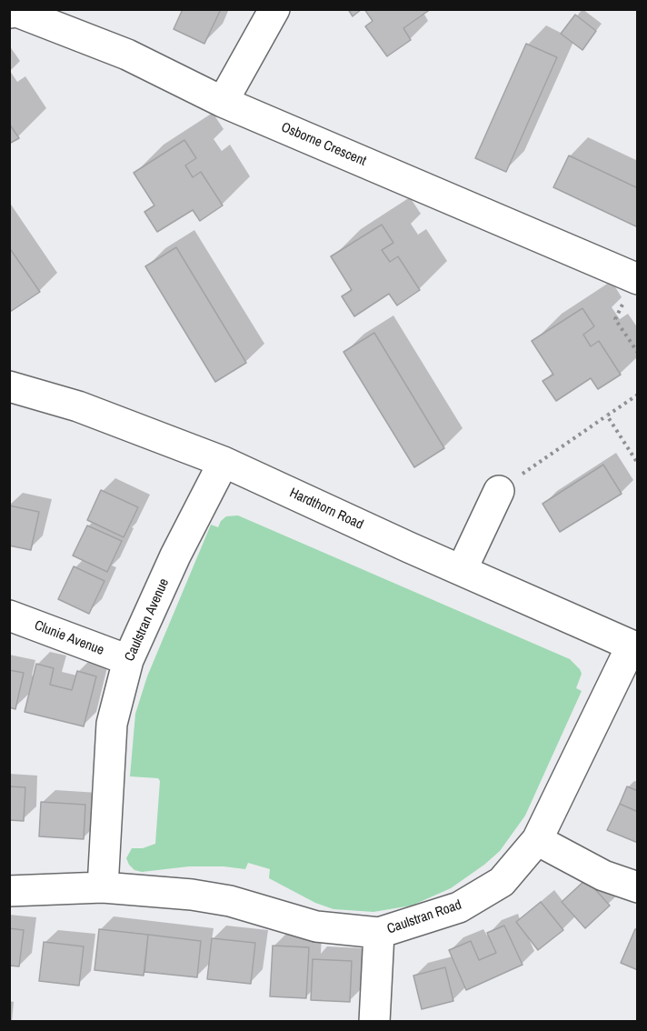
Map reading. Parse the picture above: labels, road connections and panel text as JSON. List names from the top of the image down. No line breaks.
{"streets":{"street":["Osborne Crescent","Hardthorn Road","Caulstran Avenue","Clunie Avenue","Caulstran Road"]},"crossings":[["Hardthorn Road","Caulstran Avenue"],["Hardthorn Road","Caulstran Road"],["Caulstran Avenue","Clunie Avenue"],["Caulstran Avenue","Caulstran Road"]]}
